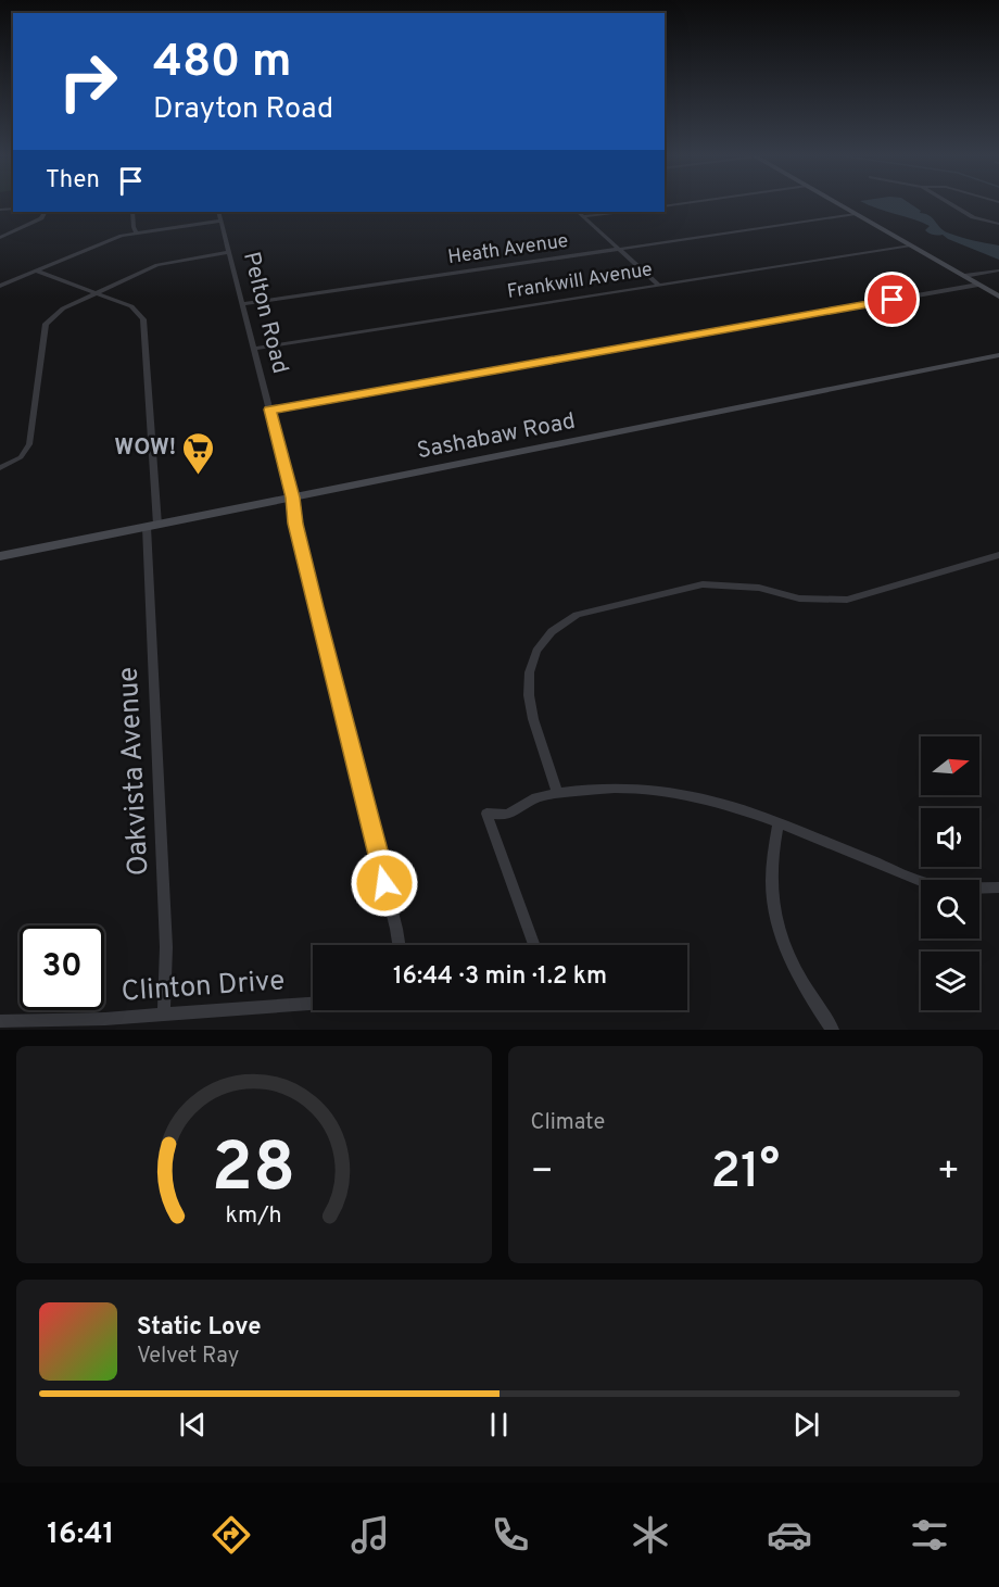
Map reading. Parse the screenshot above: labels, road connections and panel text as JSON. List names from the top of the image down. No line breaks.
{"streets":{"street":["Heath Avenue","Frankwill Avenue","Pelton Road","Sashabaw Road","Oakvista Avenue","Clinton Drive"]},"crossings":[["Heath Avenue","Pelton Road"],["Frankwill Avenue","Pelton Road"],["Pelton Road","Sashabaw Road"],["Sashabaw Road","Oakvista Avenue"],["Oakvista Avenue","Clinton Drive"]],"places":{"supermarket":["WOW!"]},"north":"right","page":{"turn":["480 m","Drayton Road"],"then":"Then","limit":"30","trip":"16:44 · 3 min · 1.2 km","tile":"Climate","heat":["−","21°","+"],"song":["Static Love","Velvet Ray"],"tabs":"16:41","gauge":["28","km/h"]}}
